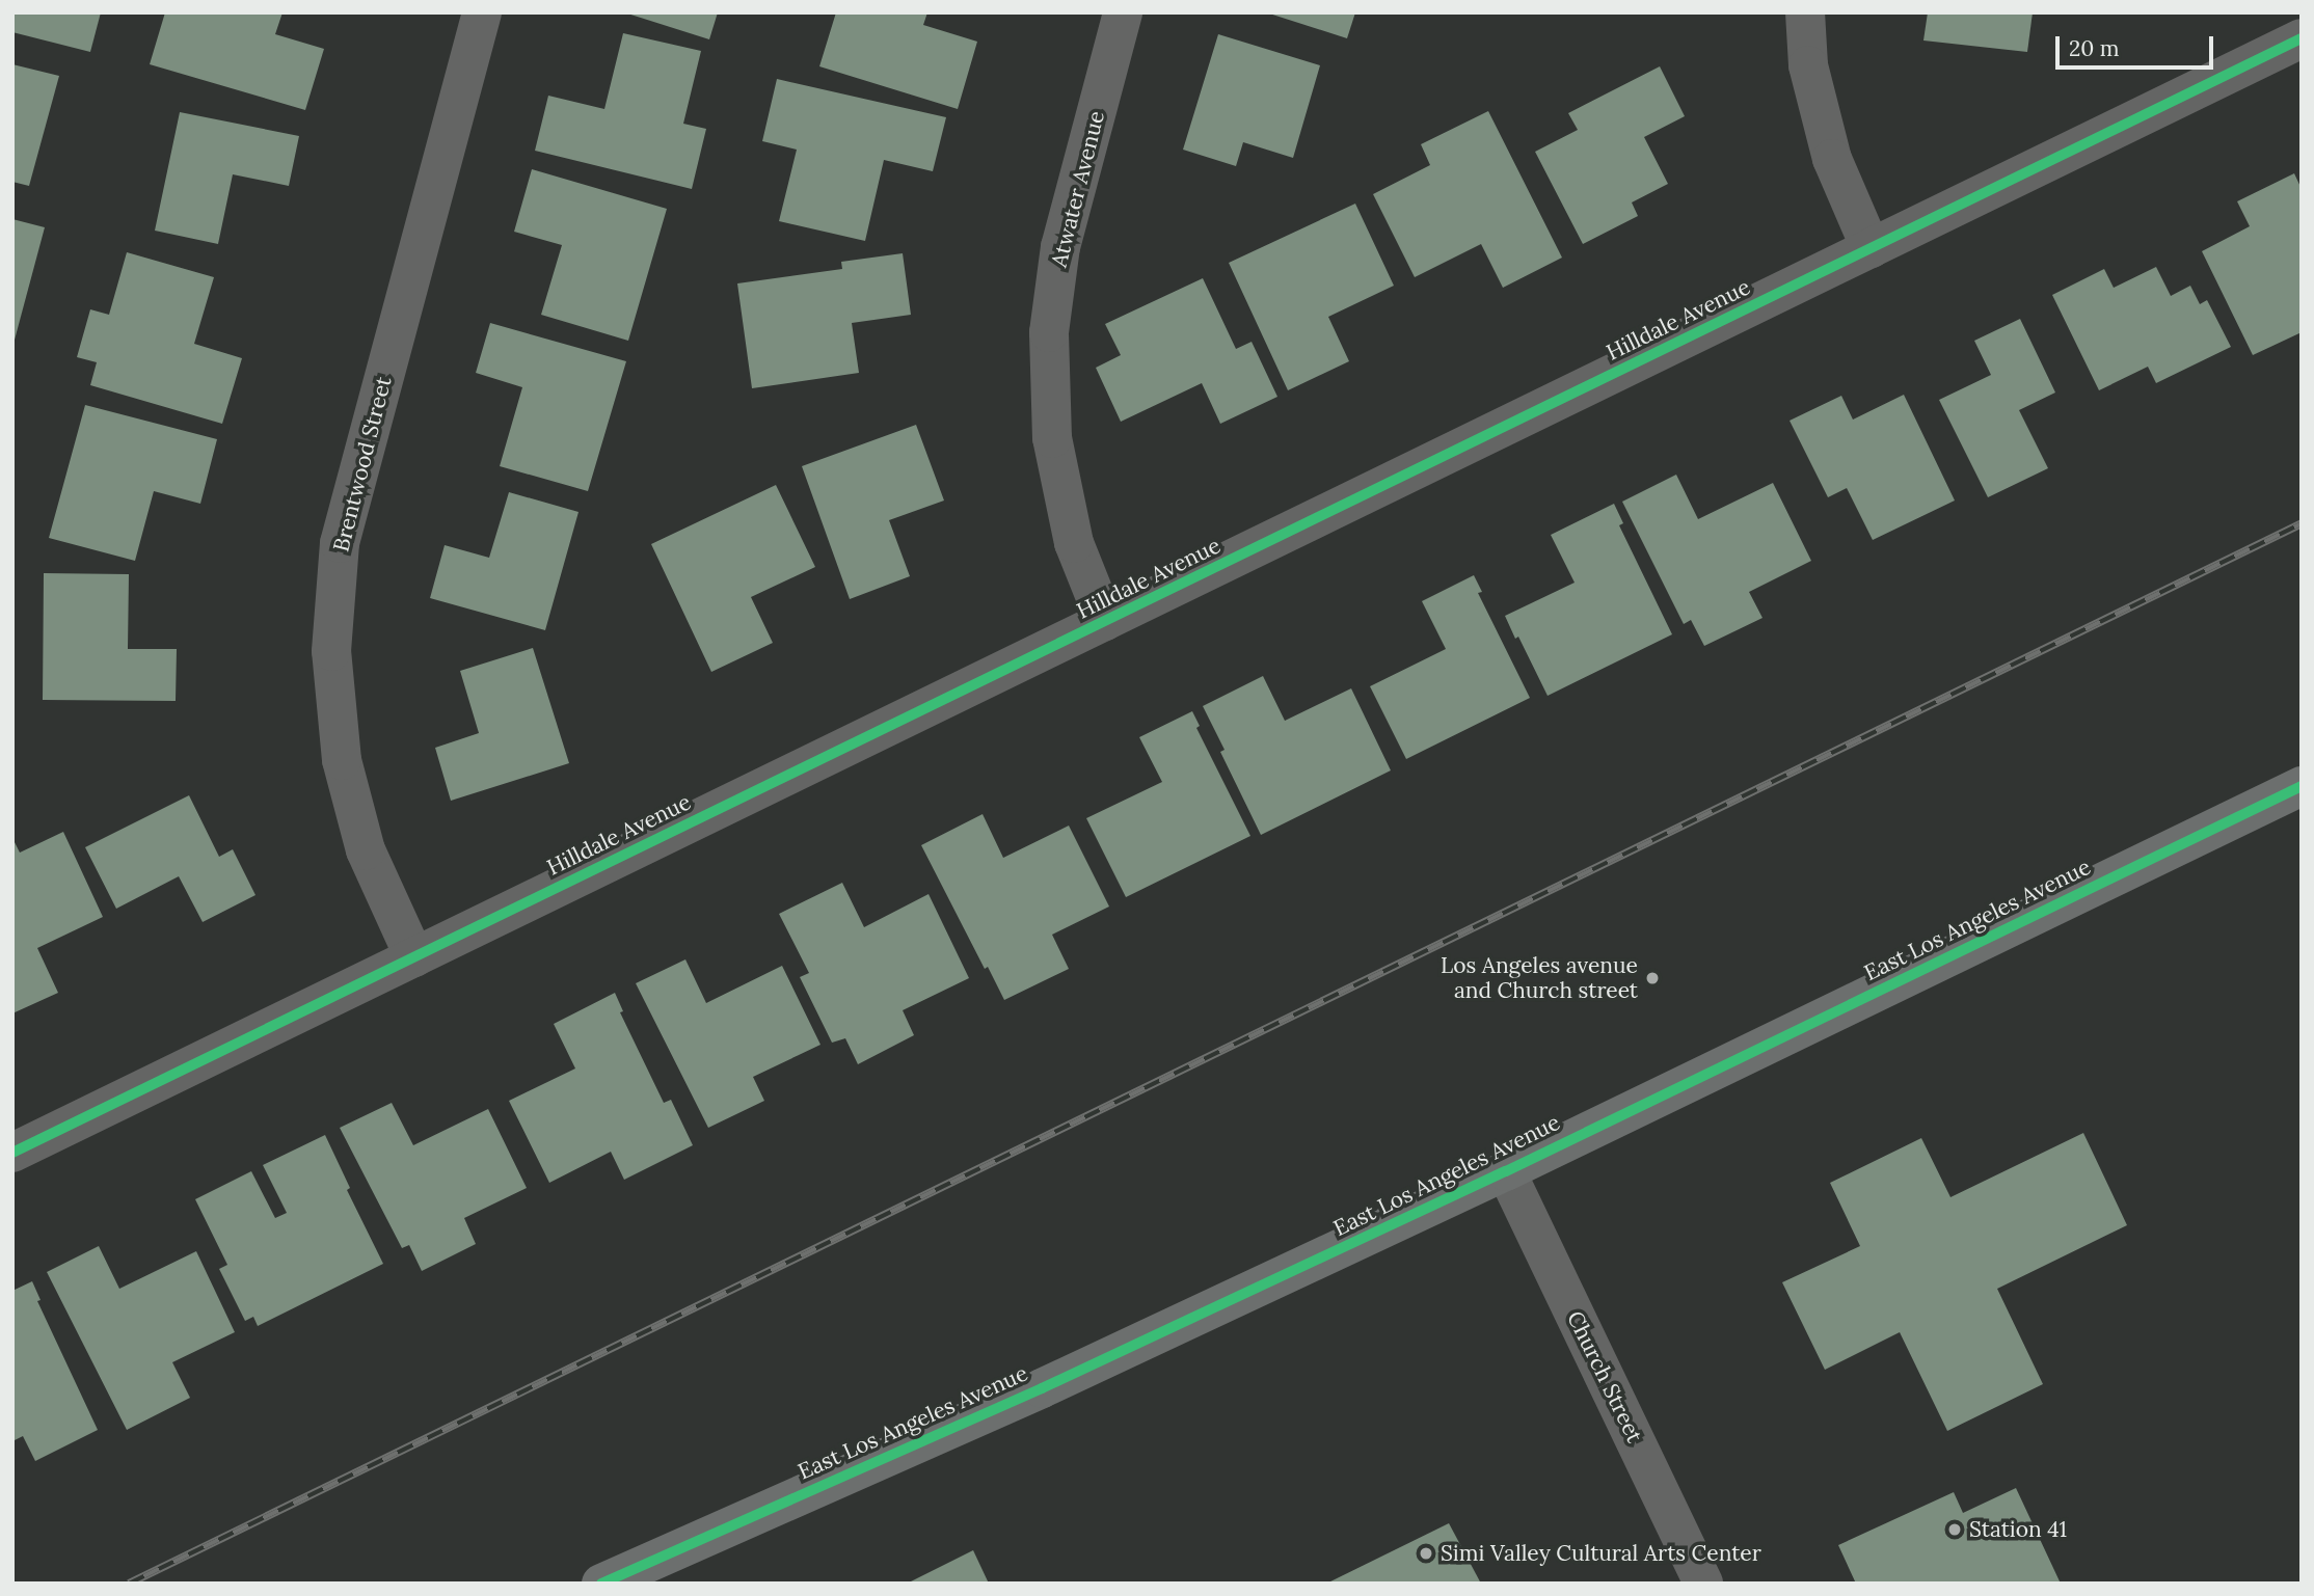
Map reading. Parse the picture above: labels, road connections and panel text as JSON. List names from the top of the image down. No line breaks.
{"streets":{"main road":["East Los Angeles Avenue"],"street":["Atwater Avenue","Hilldale Avenue","Brentwood Street","Church Street"]},"crossings":[["Atwater Avenue","Hilldale Avenue"],["Hilldale Avenue","Brentwood Street"],["East Los Angeles Avenue","Church Street"]],"places":["Los Angeles avenue and Church street","Station 41","Simi Valley Cultural Arts Center"],"scale_bar":"20 m"}
